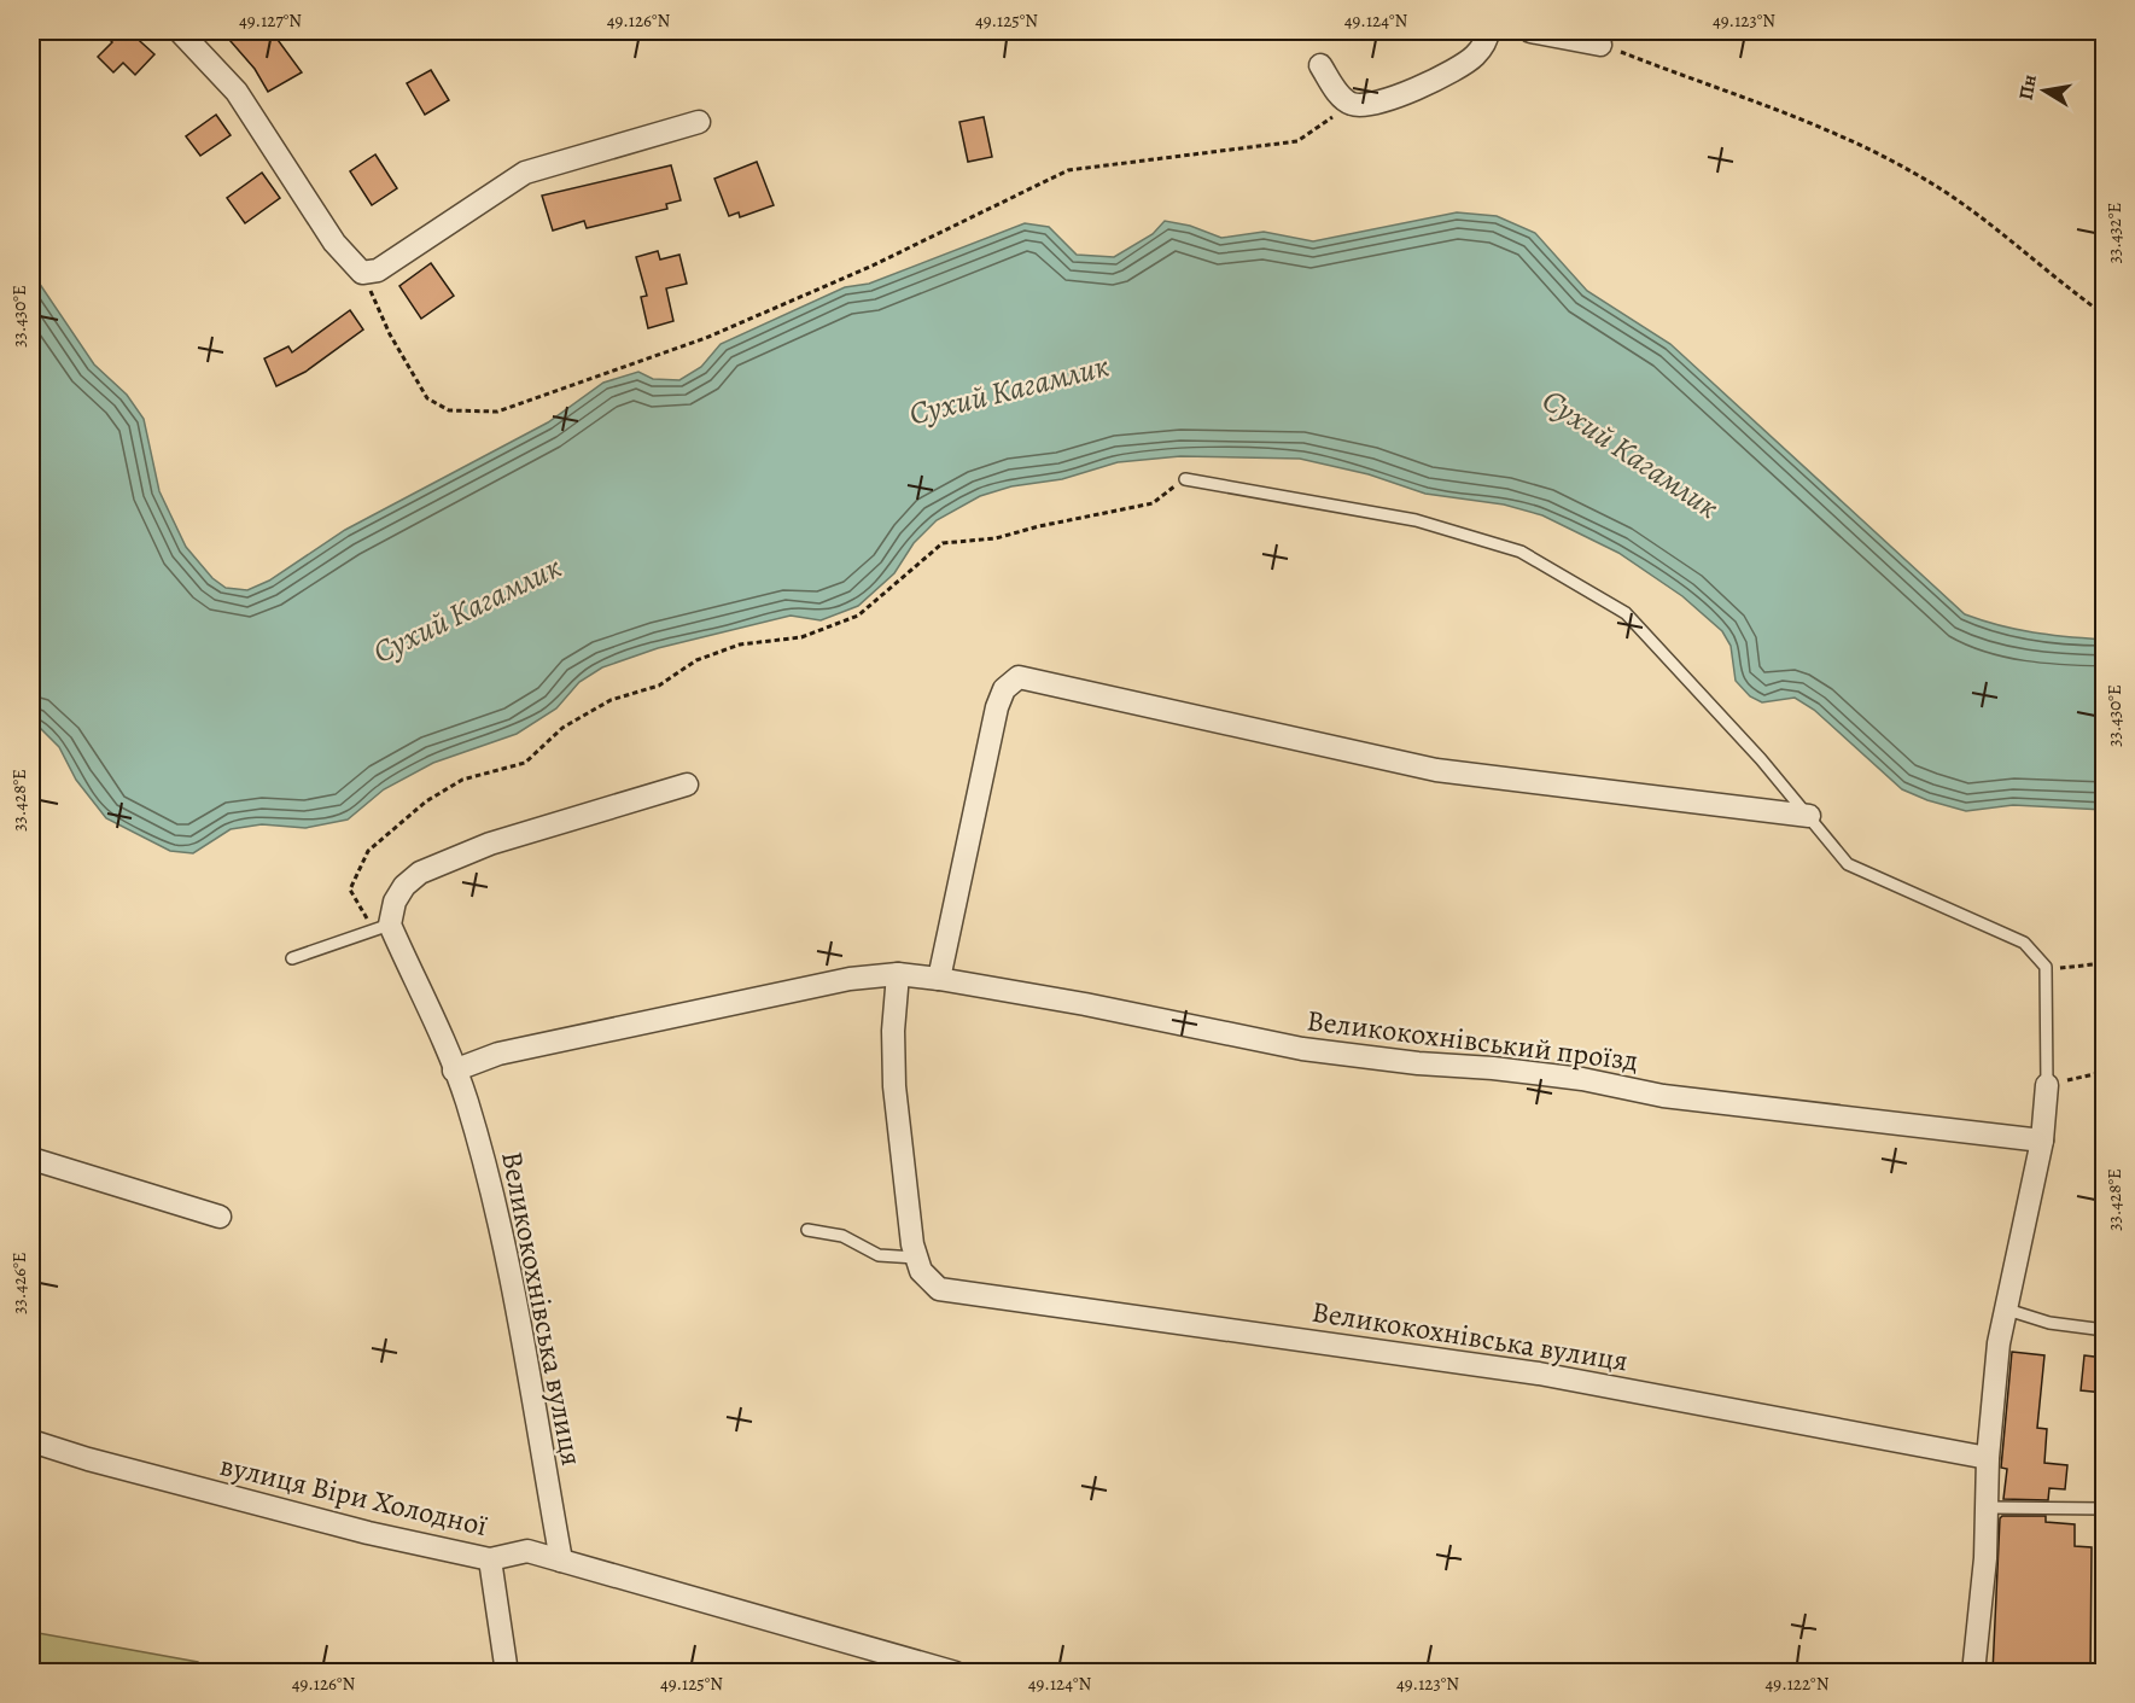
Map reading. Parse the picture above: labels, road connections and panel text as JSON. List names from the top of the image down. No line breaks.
{"streets":{"street":["Великокохнівський проїзд","Великокохнівська вулиця","вулиця Віри Холодної"]},"crossings":[["Великокохнівська вулиця","вулиця Віри Холодної"]],"water":["Сухий Кагамлик"],"north":"left","coordinates":["49.127°N","49.126°N","49.125°N","49.124°N","49.123°N","33.432°E","33.430°E","33.428°E","33.426°E","49.122°N"]}
